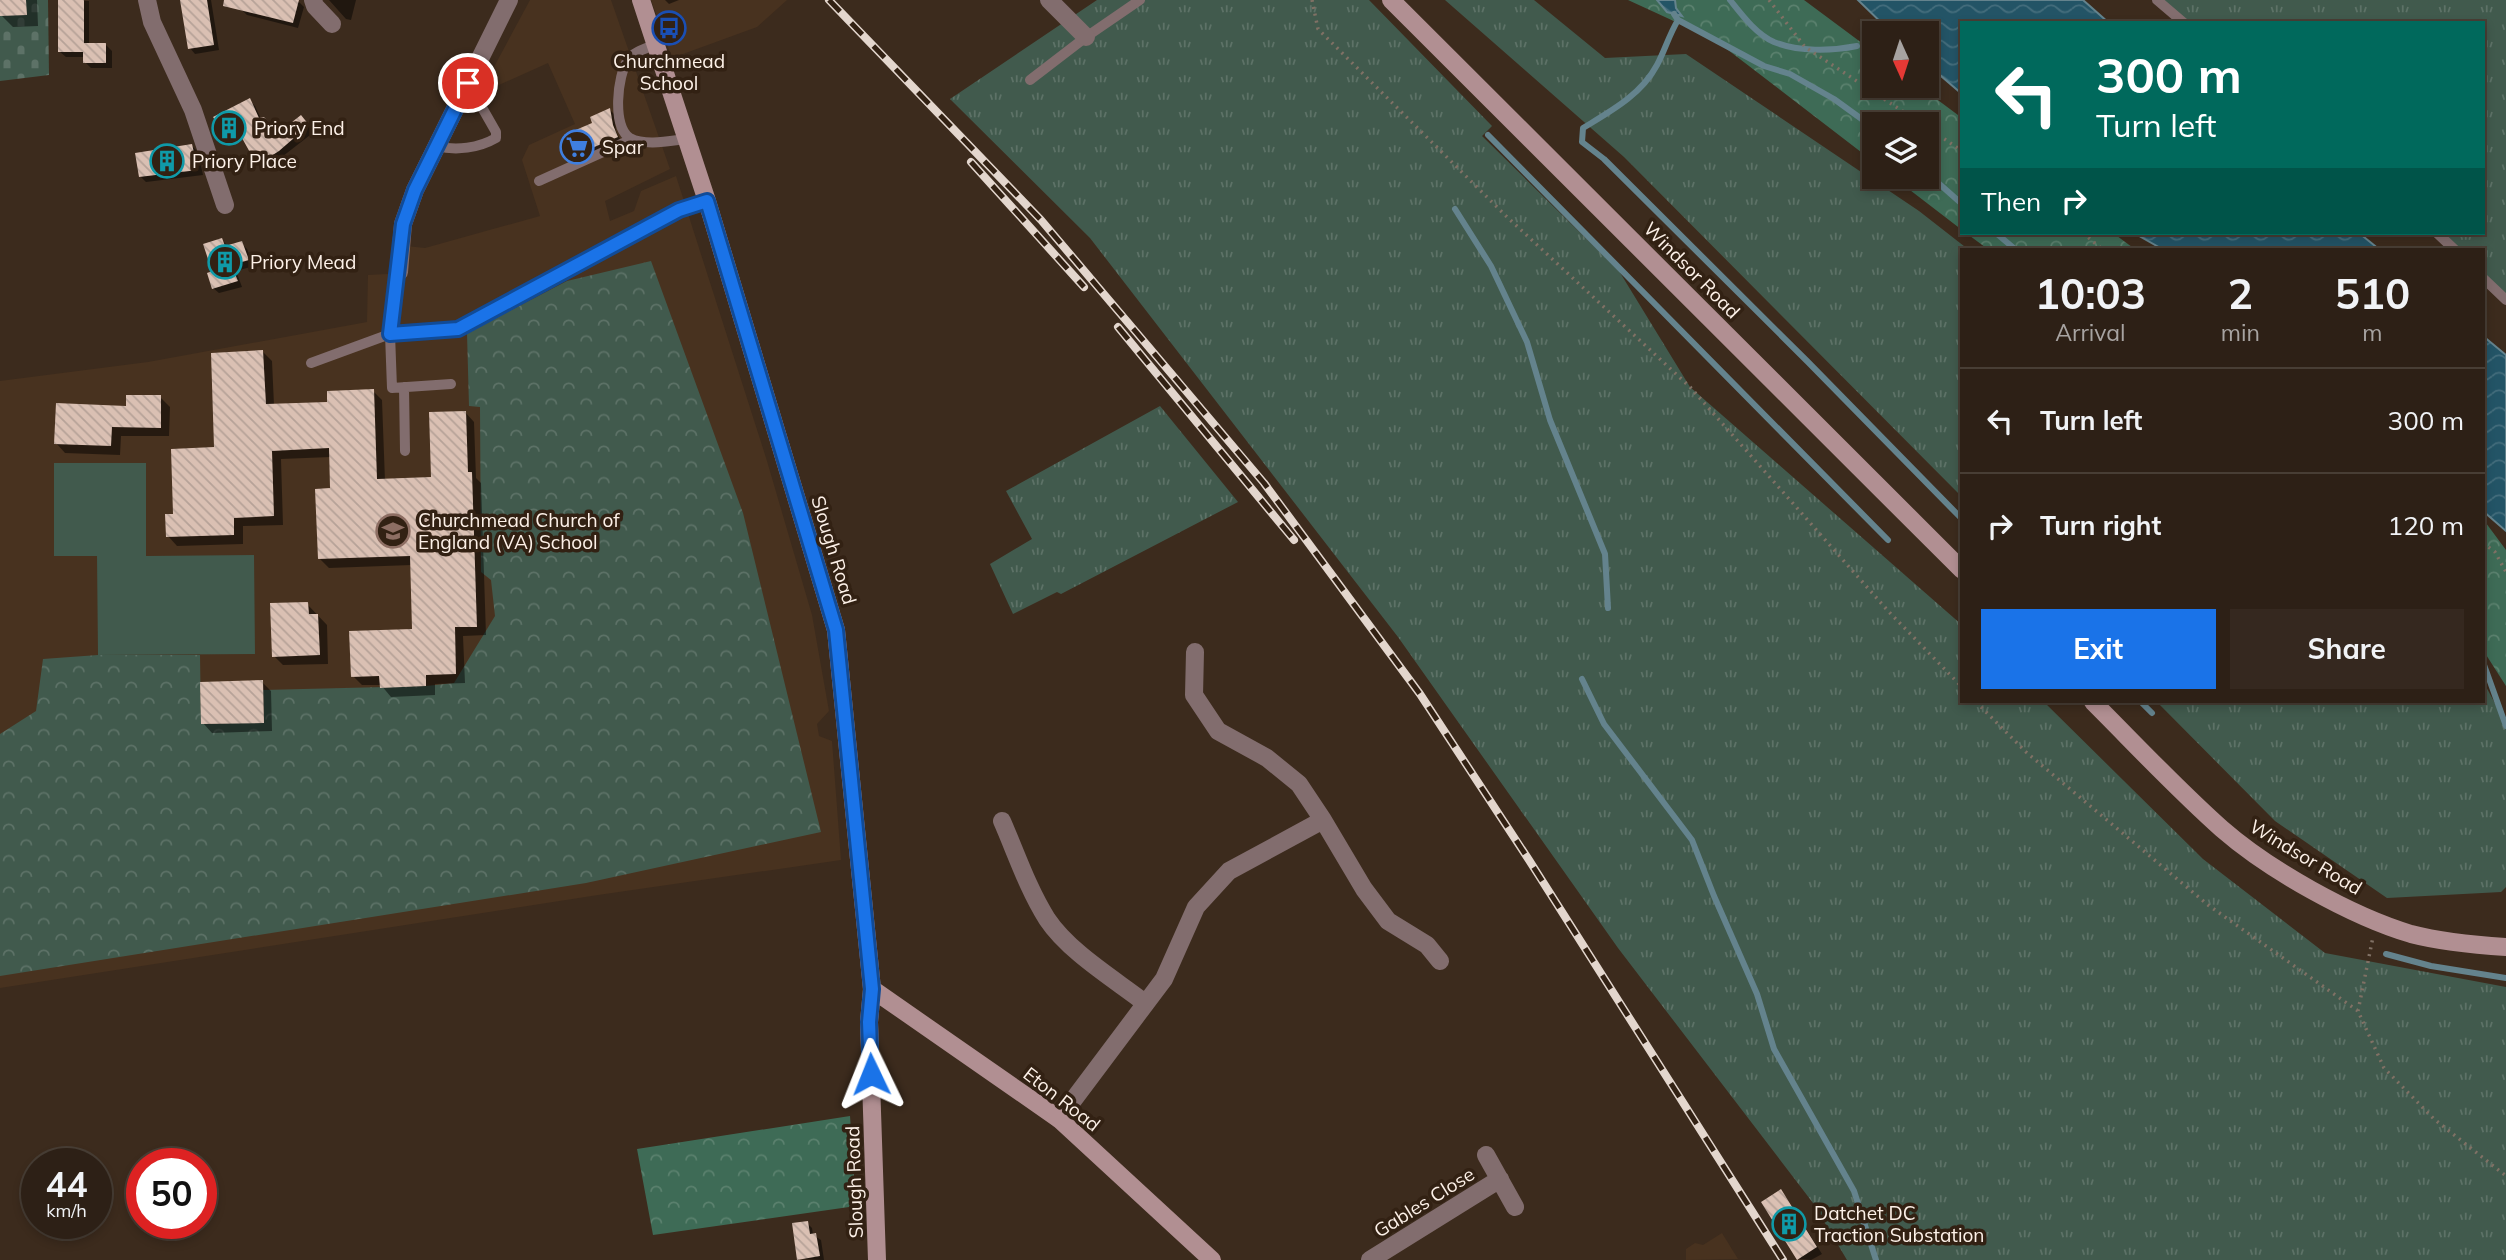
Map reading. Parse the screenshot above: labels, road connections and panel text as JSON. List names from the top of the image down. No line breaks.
{"streets":{"main road":["Windsor Road","Slough Road","Eton Road"],"street":["Gables Close"]},"crossings":[["Slough Road","Eton Road"]],"places":{"bus stop":["Churchmead School"],"building":["Priory End","Priory Place","Priory Mead","Datchet DC Traction Substation"],"supermarket":["Spar"],"school or university":["Churchmead Church of England (VA) School"]},"north":"bottom","page":{"turn":["300 m","Turn left"],"then":"Then","eta":["10:03","Arrival","2","min","510","m"],"list":[{"name":"Turn left","value":"300 m"},{"name":"Turn right","value":"120 m"}],"buttons":["Exit","Share"],"speed":"44 km/h","limit":"50"}}
